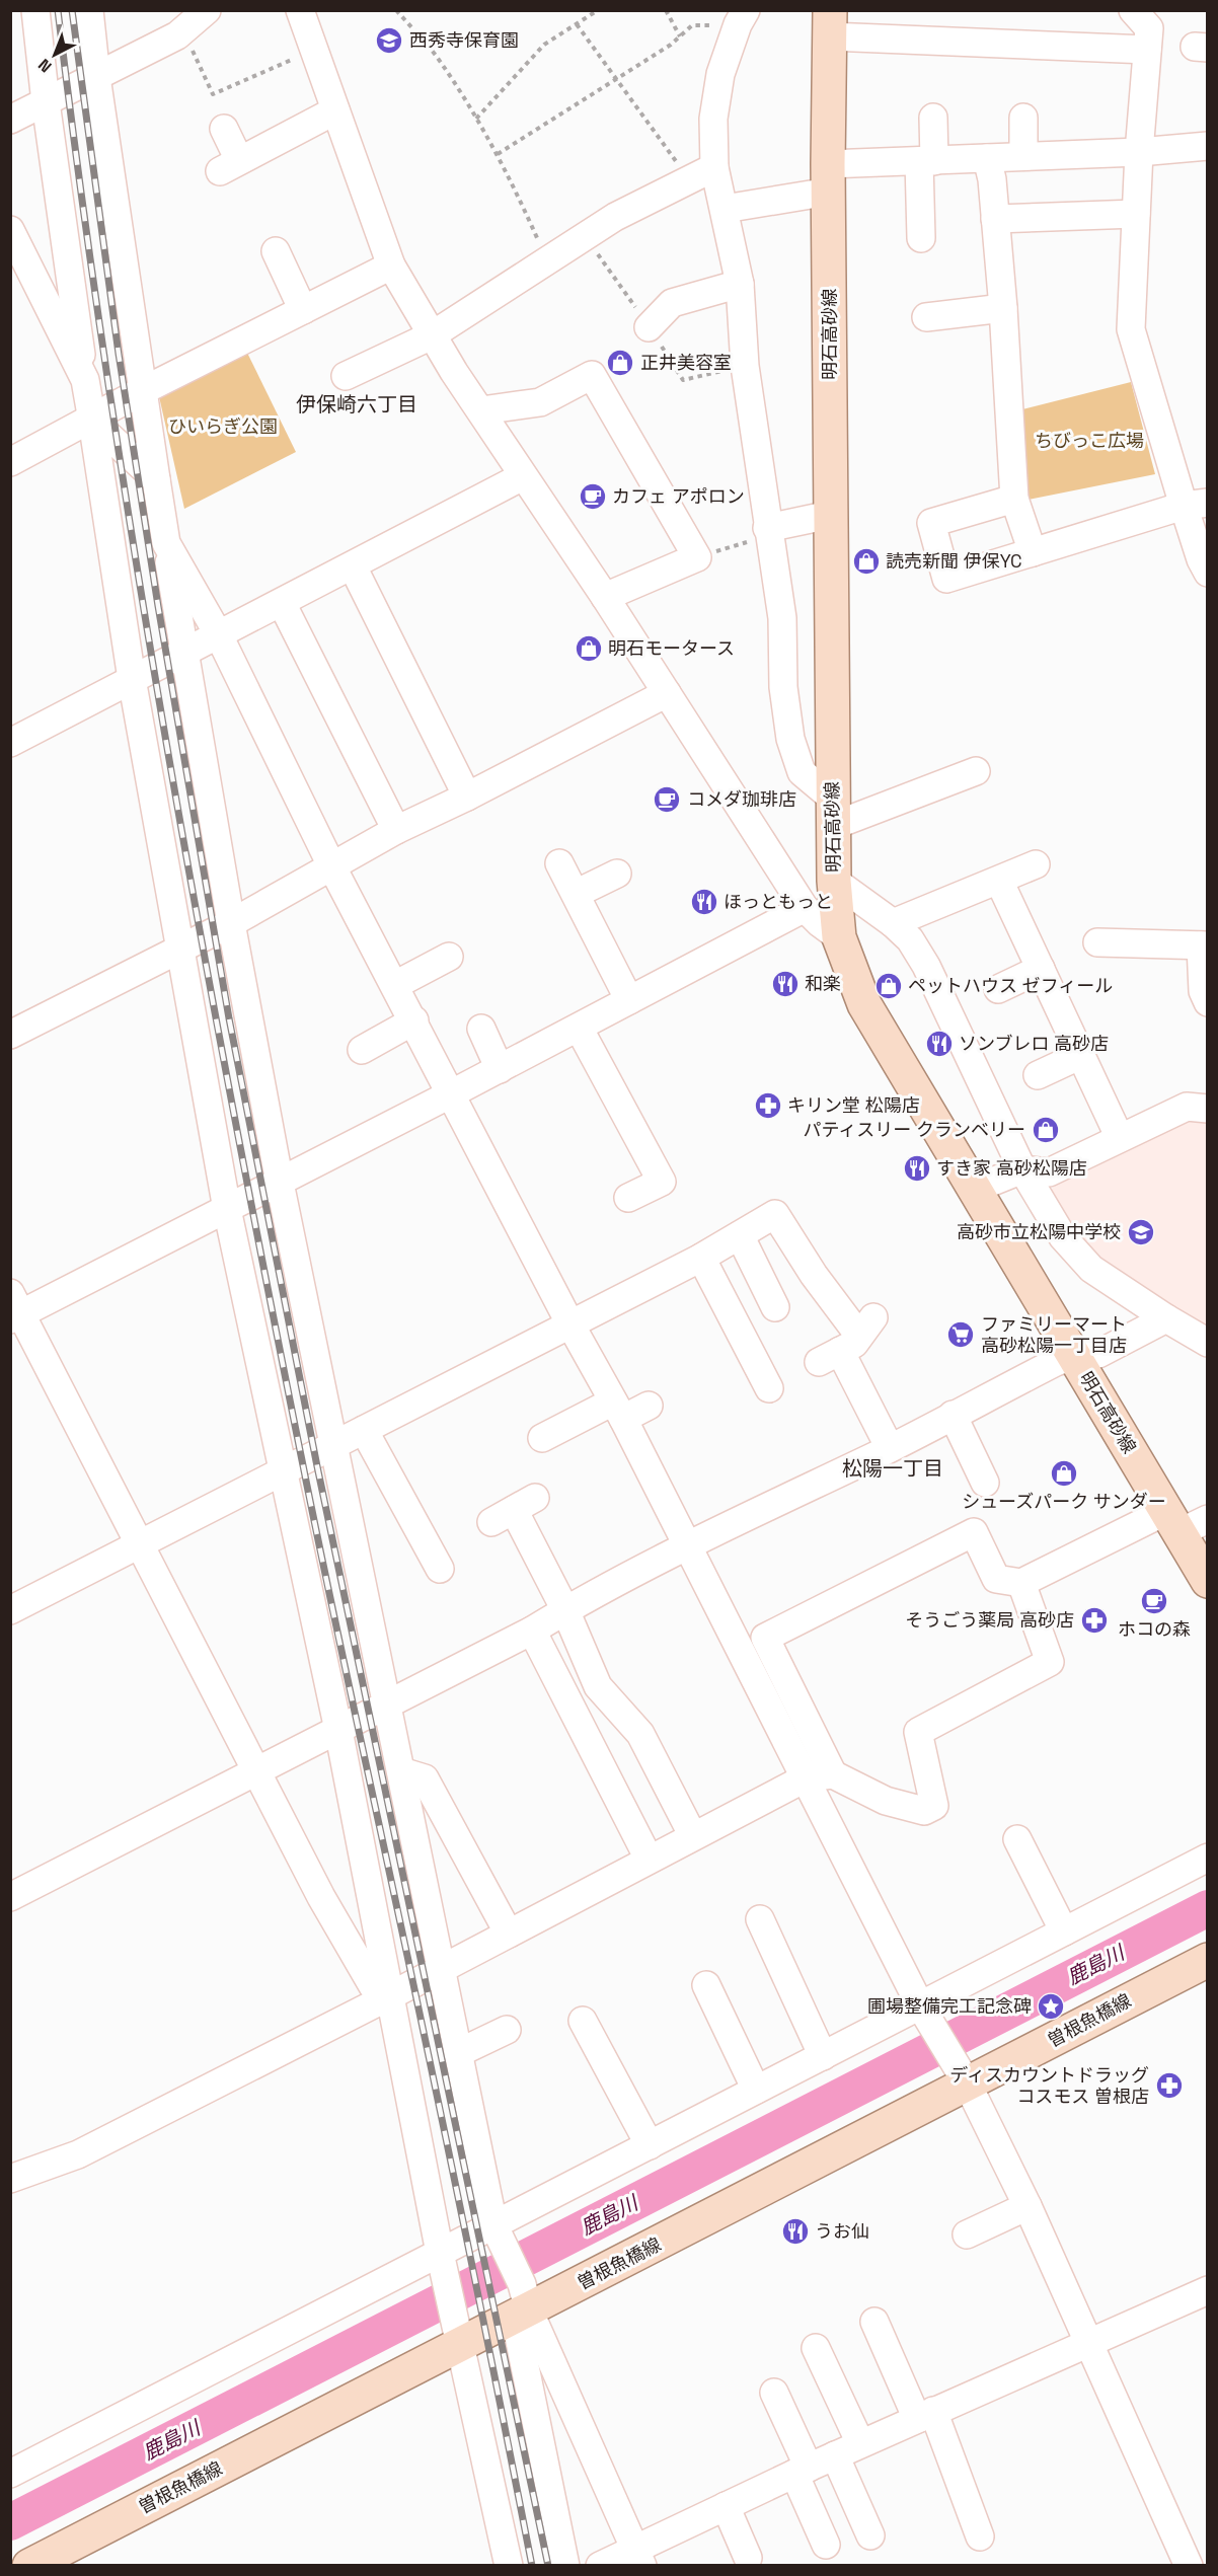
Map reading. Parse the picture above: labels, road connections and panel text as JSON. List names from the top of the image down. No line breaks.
{"streets":{"main road":["明石高砂線","曽根魚橋線"]},"districts":["伊保崎六丁目","松陽一丁目"],"water":["鹿島川"],"parks":["ひいらぎ公園","ちびっこ広場"],"places":{"school or university":["西秀寺保育園","高砂市立松陽中学校"],"shop":["正井美容室","読売新聞 伊保YC","明石モータース","ペットハウス ゼフィール","パティスリー クランベリー","シューズパーク サンダー"],"cafe":["カフェ アポロン","コメダ珈琲店","ホコの森"],"restaurant":["ほっともっと","和楽","ソンブレロ 高砂店","すき家 高砂松陽店","うお仙"],"pharmacy":["キリン堂 松陽店","そうごう薬局 高砂店","ディスカウントドラッグ コスモス 曽根店"],"supermarket":["ファミリーマート 高砂松陽一丁目店"],"place":["圃場整備完工記念碑"]},"north":"bottom left"}
